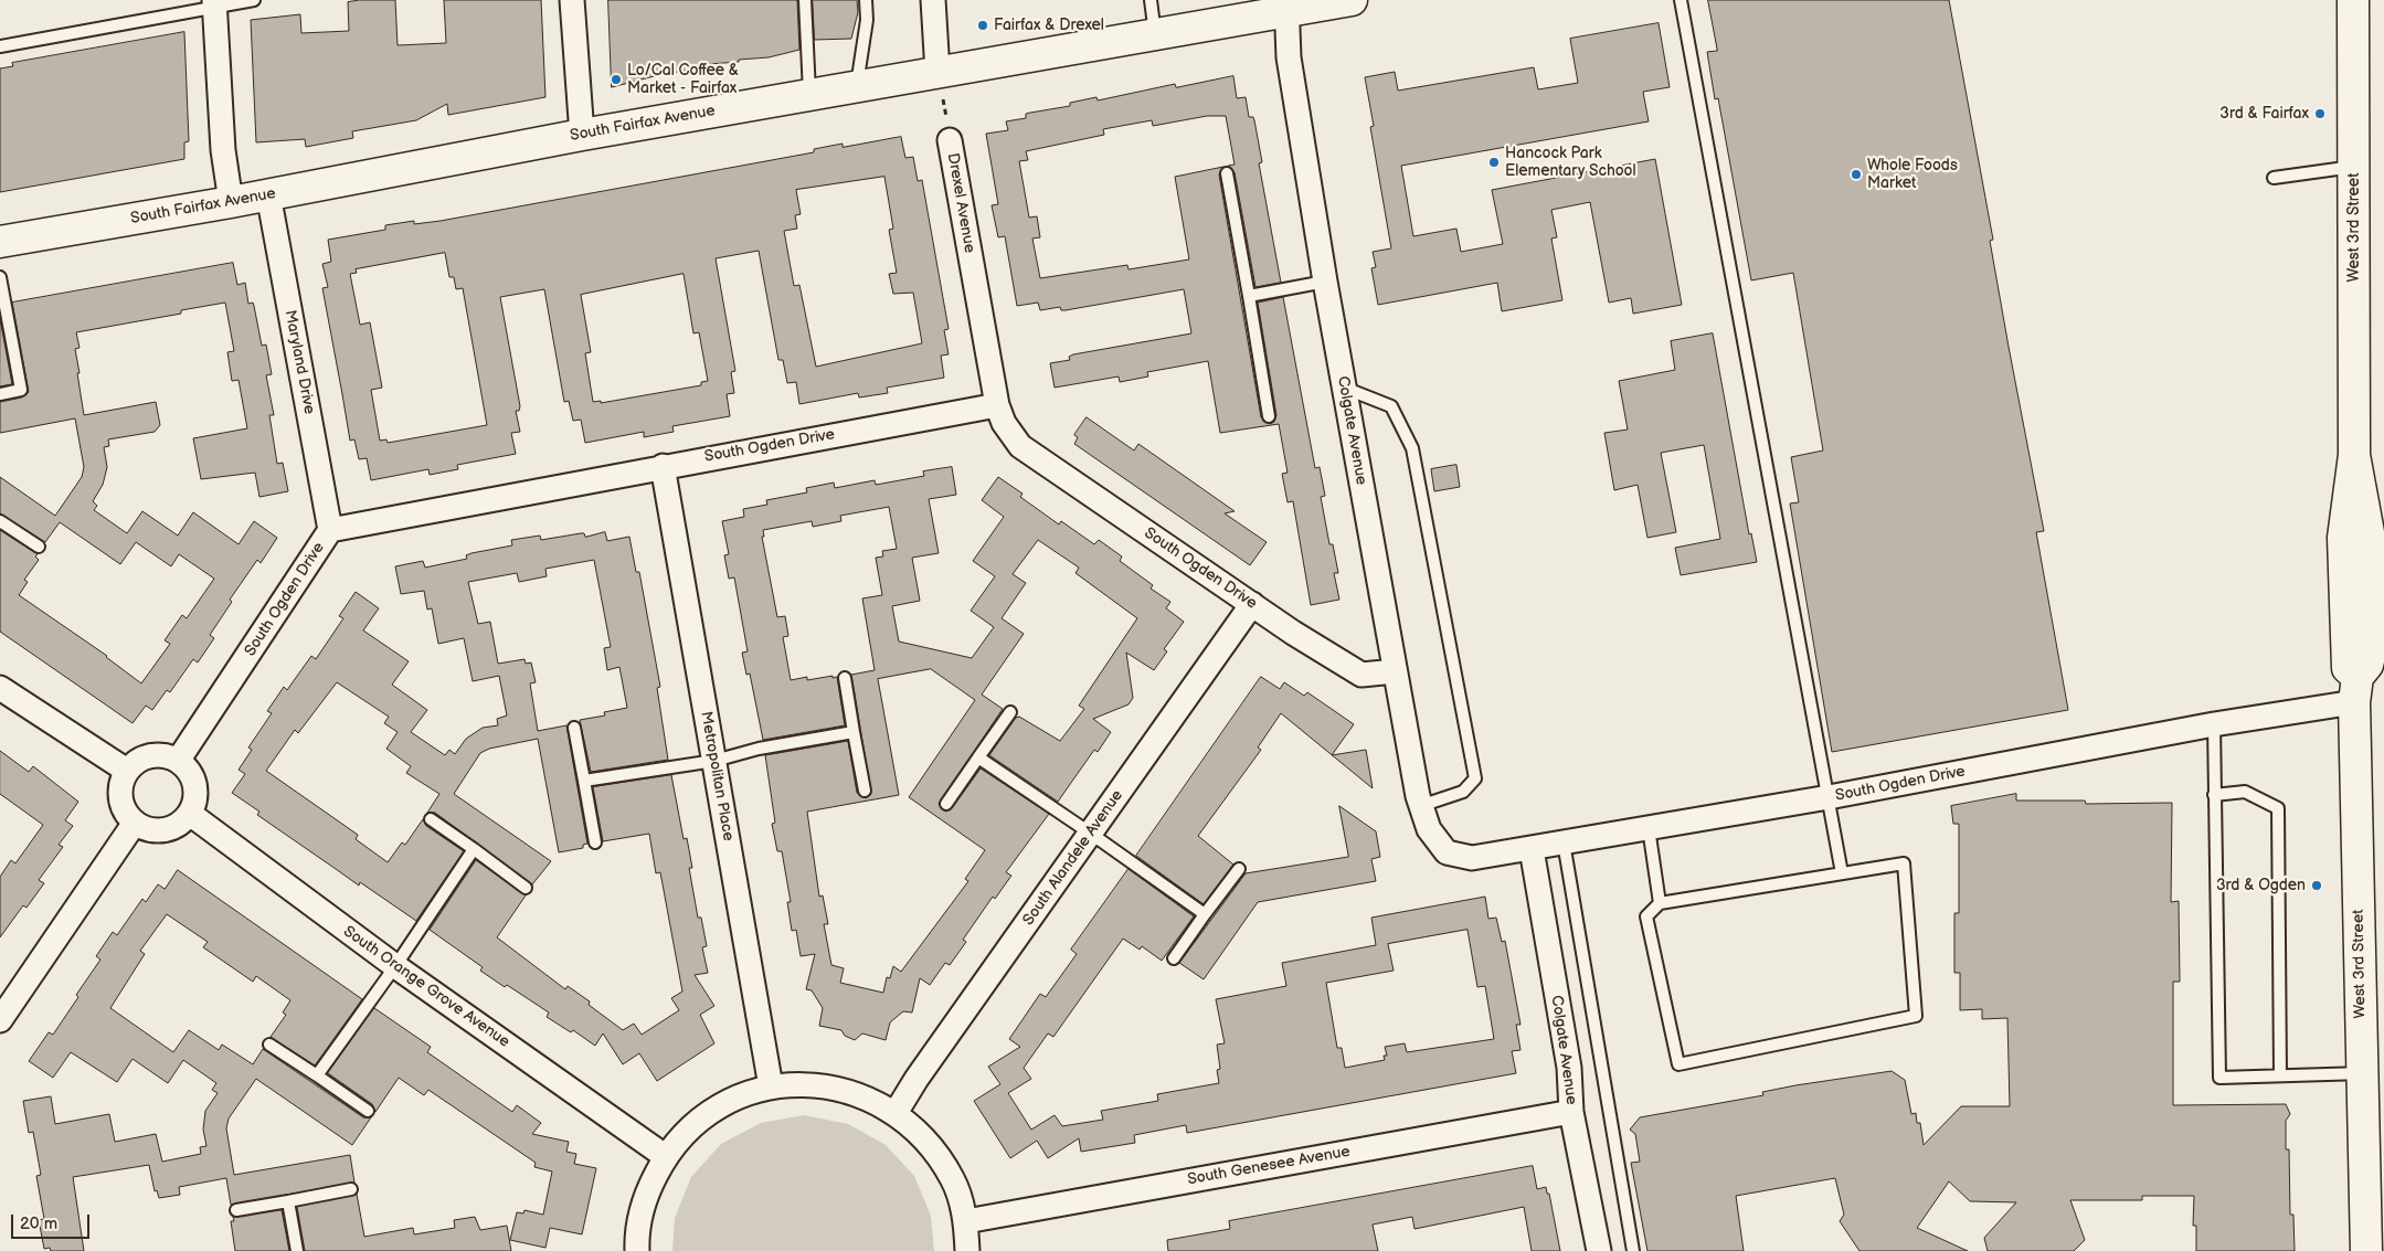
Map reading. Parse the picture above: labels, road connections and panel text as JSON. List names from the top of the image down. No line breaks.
{"streets":{"main road":["South Fairfax Avenue","West 3rd Street"],"street":["Drexel Avenue","Maryland Drive","Colgate Avenue","South Ogden Drive","Metropolitan Place","South Alandele Avenue","South Orange Grove Avenue","South Genesee Avenue"]},"crossings":[["South Fairfax Avenue","Drexel Avenue"],["South Fairfax Avenue","Maryland Drive"],["South Fairfax Avenue","Colgate Avenue"],["Drexel Avenue","South Ogden Drive"],["West 3rd Street","South Ogden Drive"],["Maryland Drive","South Ogden Drive"],["Colgate Avenue","South Ogden Drive"],["Colgate Avenue","South Genesee Avenue"],["South Ogden Drive","Metropolitan Place"],["South Ogden Drive","South Alandele Avenue"],["South Ogden Drive","South Orange Grove Avenue"]],"places":["Fairfax & Drexel","Lo/Cal Coffee & Market - Fairfax","3rd & Fairfax","Hancock Park Elementary School","Whole Foods Market","3rd & Ogden"],"scale_bar":"20 m"}
